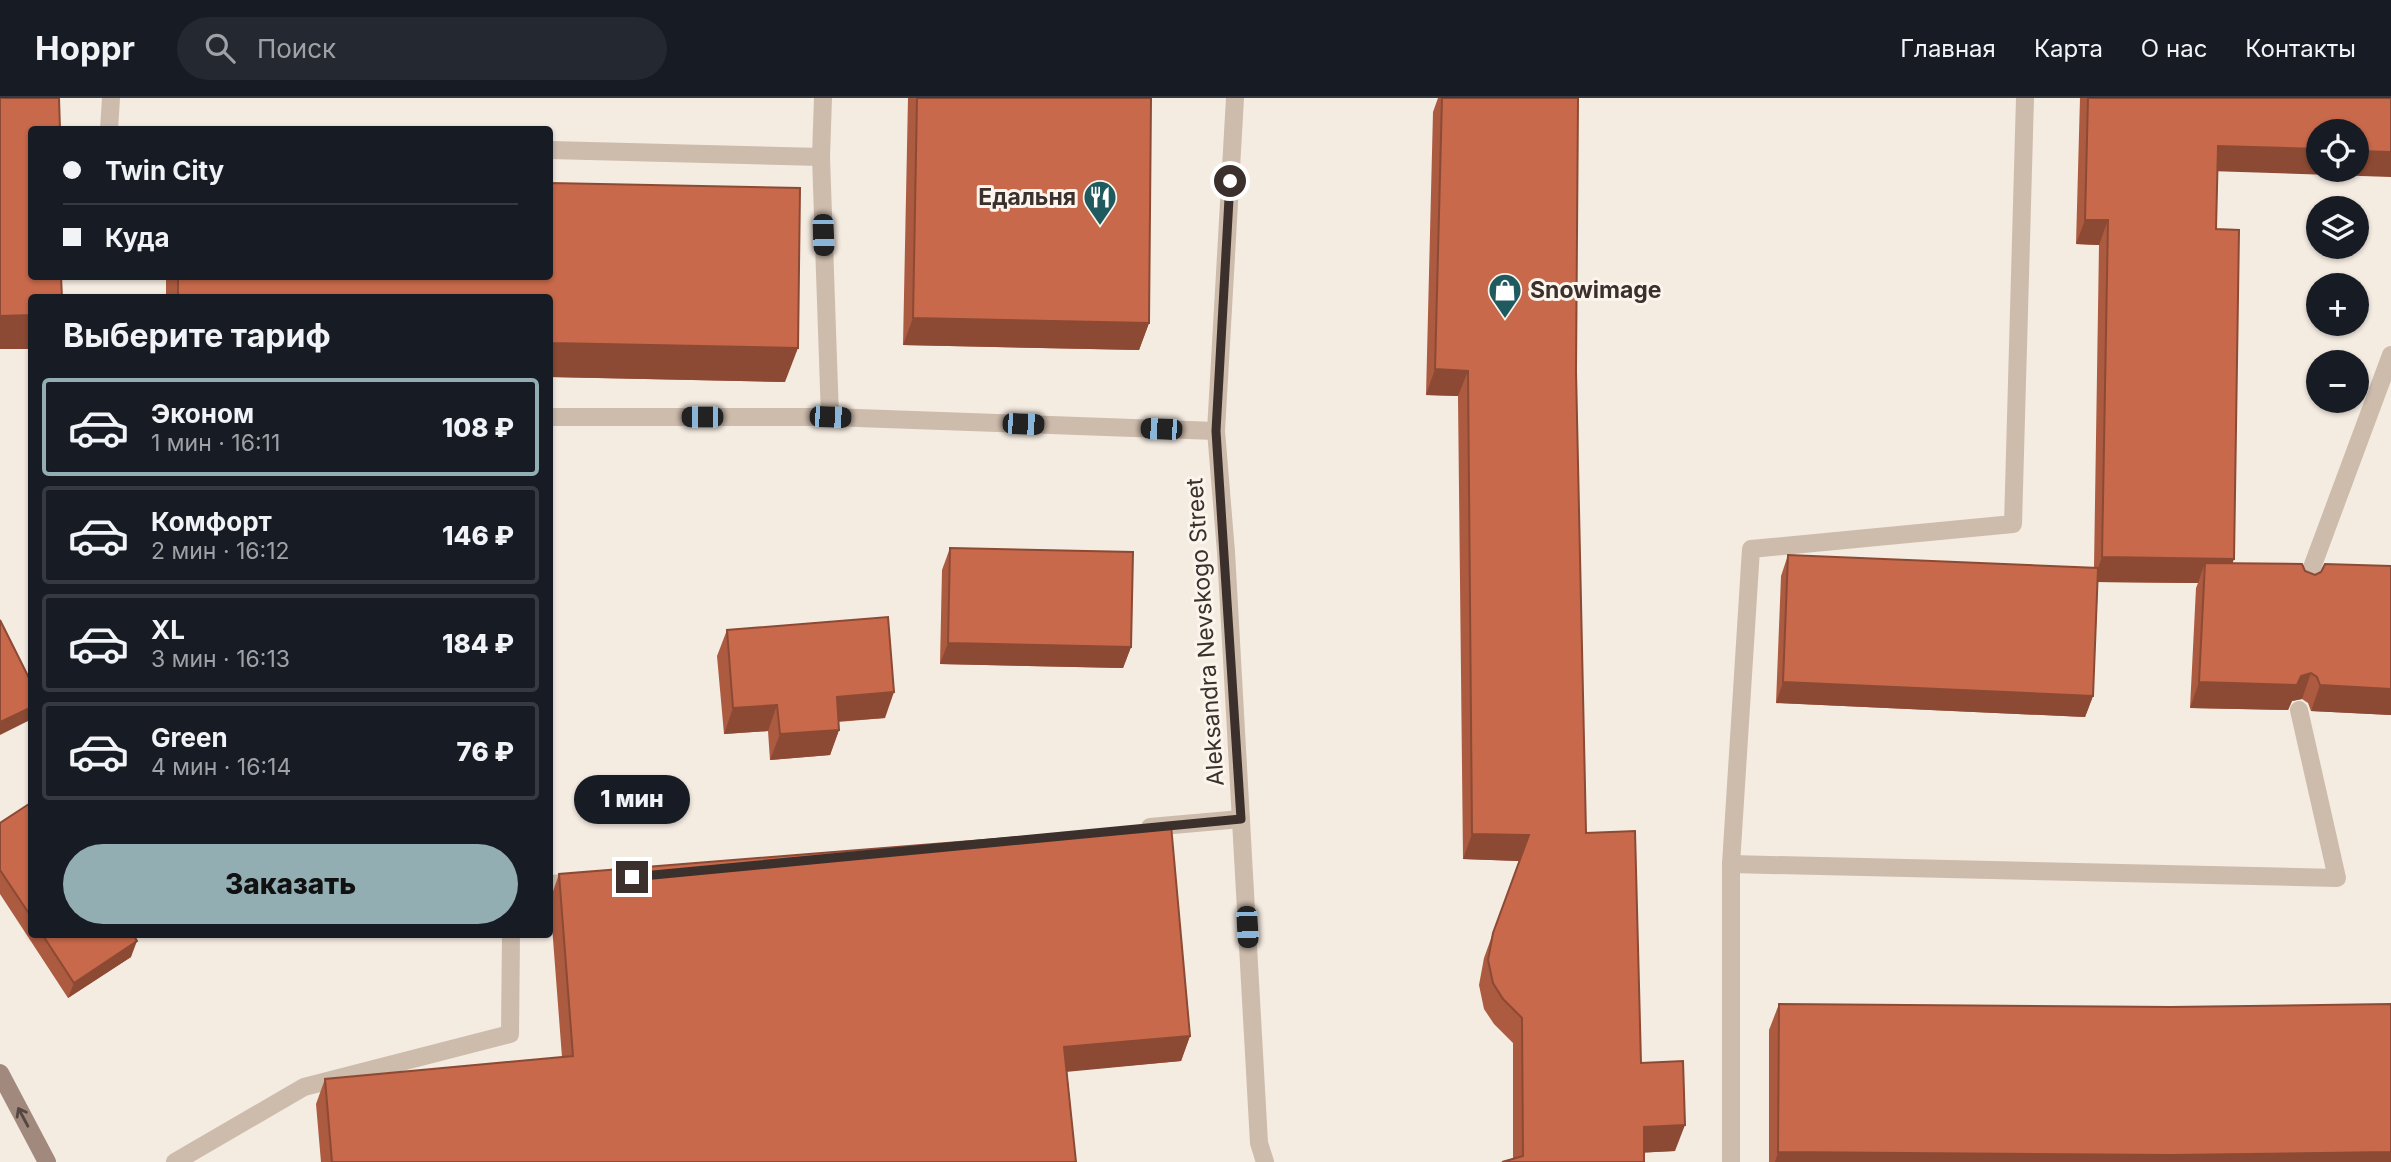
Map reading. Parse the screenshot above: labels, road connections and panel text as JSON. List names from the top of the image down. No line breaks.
{"streets":{"street":["Aleksandra Nevskogo Street"]},"places":{"restaurant":["Едальня"],"shop":["Snowimage"]},"page":{"header":"Hoppr","search":"Поиск","nav":["Главная","Карта","О нас","Контакты"],"map_buttons":["+","−"],"banner":["Twin Сity","Куда"],"heading":"Выберите тариф","list":[{"name":"Эконом","note":"1 мин · 16:11","value":"108 ₽"},{"name":"Комфорт","note":"2 мин · 16:12","value":"146 ₽"},{"name":"XL","note":"3 мин · 16:13","value":"184 ₽"},{"name":"Green","note":"4 мин · 16:14","value":"76 ₽"}],"bubble":"1 мин","buttons":"Заказать"}}
